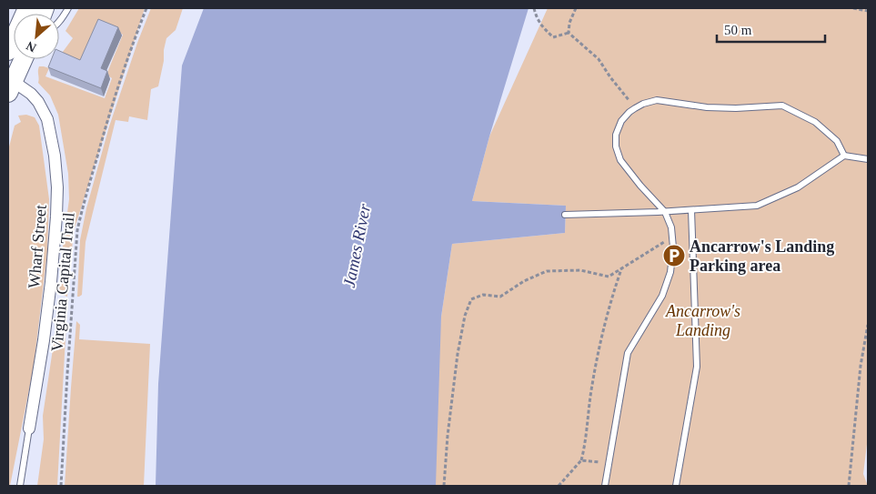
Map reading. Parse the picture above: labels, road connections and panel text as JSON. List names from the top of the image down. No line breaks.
{"streets":{"street":["Wharf Street"],"path":["Virginia Capital Trail"]},"water":["James River"],"parks":["Ancarrow's Landing"],"places":{"parking":["Ancarrow's Landing Parking area"]},"scale_bar":"50 m","north":"bottom left"}
